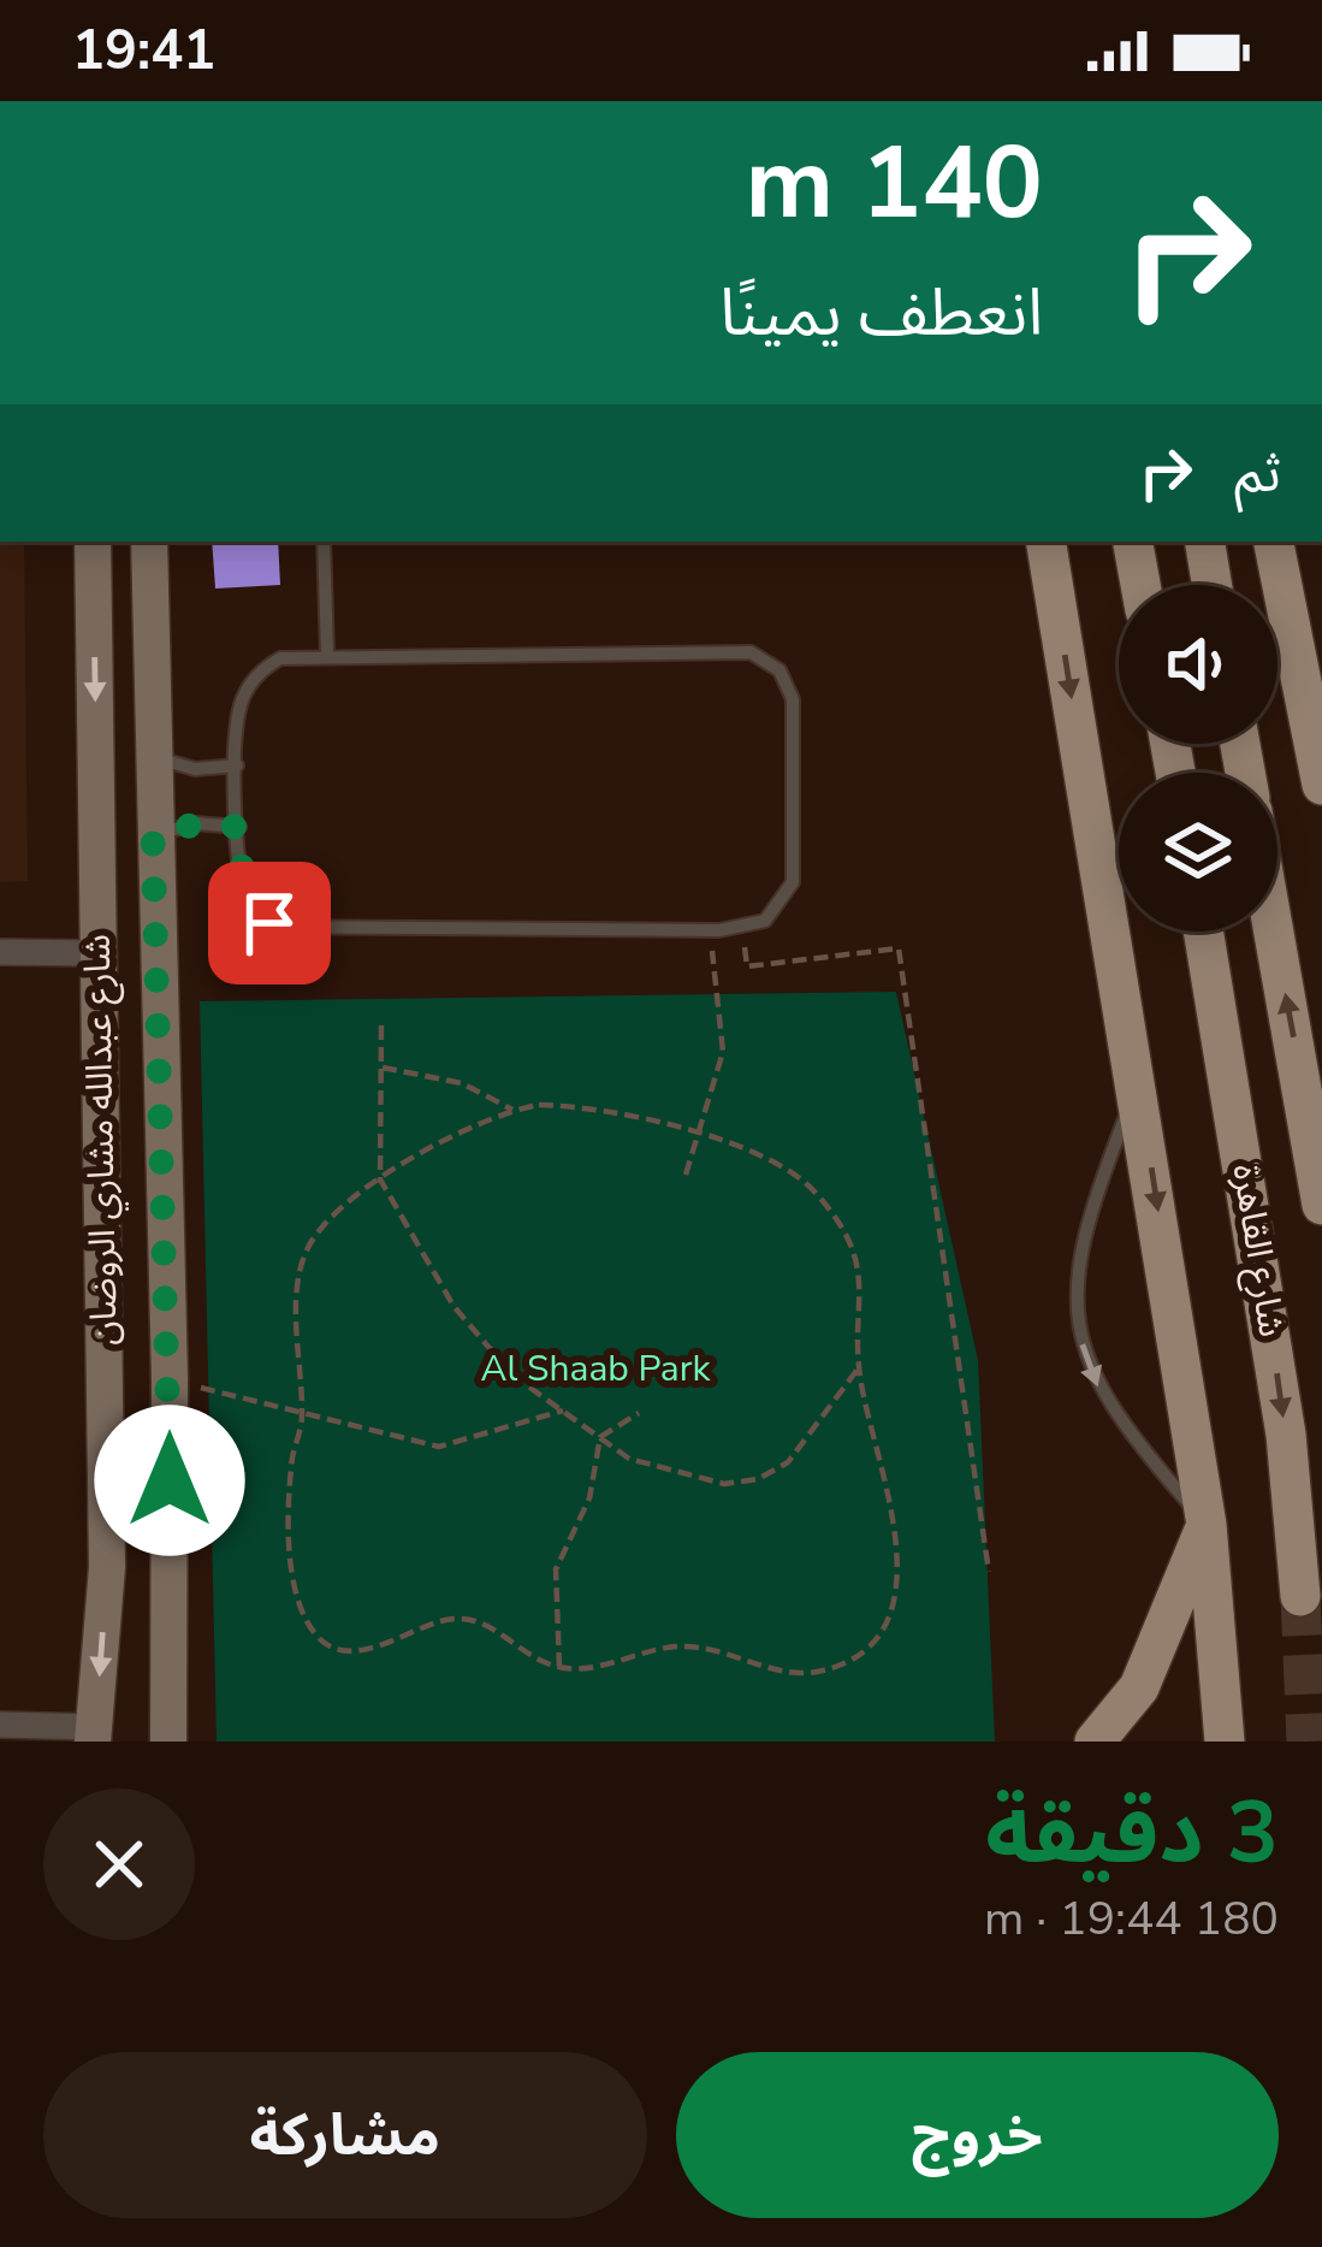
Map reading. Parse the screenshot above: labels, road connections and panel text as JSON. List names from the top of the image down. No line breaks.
{"streets":{"main road":["شارع القاهرة"],"street":["شارع عبدالله مشاري الروضان"]},"parks":["Al Shaab Park"],"page":{"status":"19:41","turn":["140 m","انعطف يمينًا"],"then":"ثم","heading":["3 دقيقة","180 m · 19:44"],"buttons":["خروج","مشاركة"]}}
